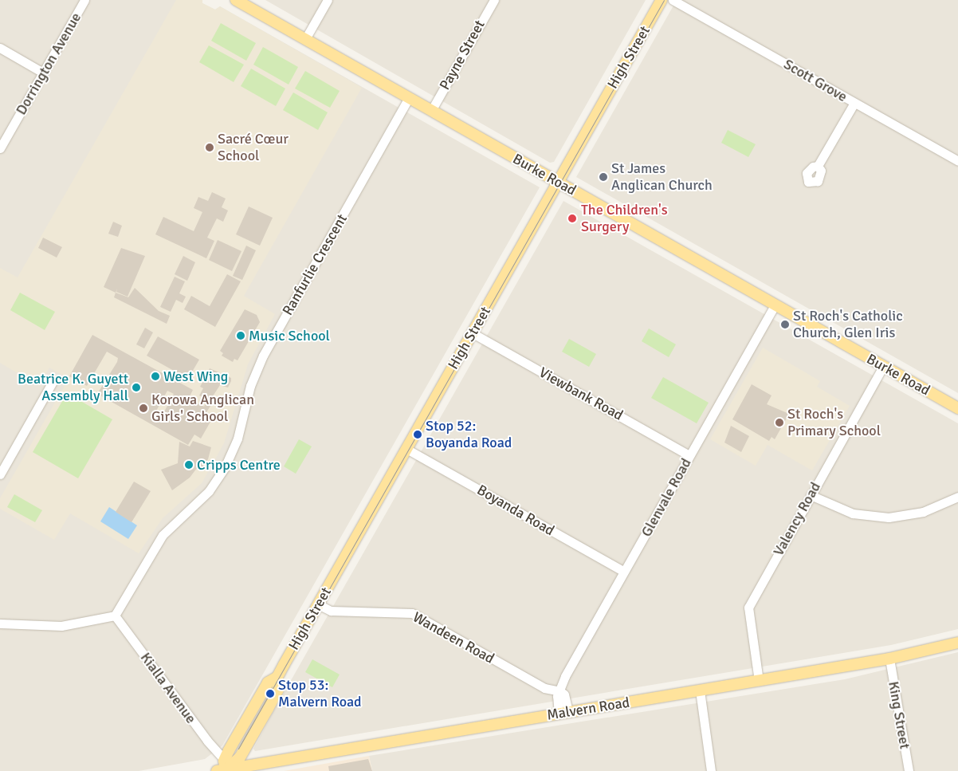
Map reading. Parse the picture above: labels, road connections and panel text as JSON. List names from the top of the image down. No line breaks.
{"streets":{"main road":["High Street","Burke Road","Malvern Road"],"street":["Payne Street","Dorrington Avenue","Scott Grove","Ranfurlie Crescent","Viewbank Road","Glenvale Road","Boyanda Road","Valency Road","Wandeen Road","Kialla Avenue","King Street"]},"crossings":[["Payne Street","Burke Road"],["High Street","Burke Road"],["High Street","Viewbank Road"],["High Street","Boyanda Road"],["High Street","Wandeen Road"],["High Street","Kialla Avenue"],["High Street","Malvern Road"],["Burke Road","Ranfurlie Crescent"],["Burke Road","Glenvale Road"],["Burke Road","Valency Road"],["Ranfurlie Crescent","Kialla Avenue"],["Viewbank Road","Glenvale Road"],["Glenvale Road","Boyanda Road"],["Glenvale Road","Wandeen Road"],["Valency Road","Malvern Road"],["Kialla Avenue","Malvern Road"],["Malvern Road","King Street"]],"places":["Sacré Cœur School","St James Anglican Church","The Children's Surgery","St Roch's Catholic Church, Glen Iris","Music School","West Wing","Beatrice K. Guyett Assembly Hall","Korowa Anglican Girls' School","St Roch's Primary School","Stop 52: Boyanda Road","Cripps Centre","Stop 53: Malvern Road"]}
